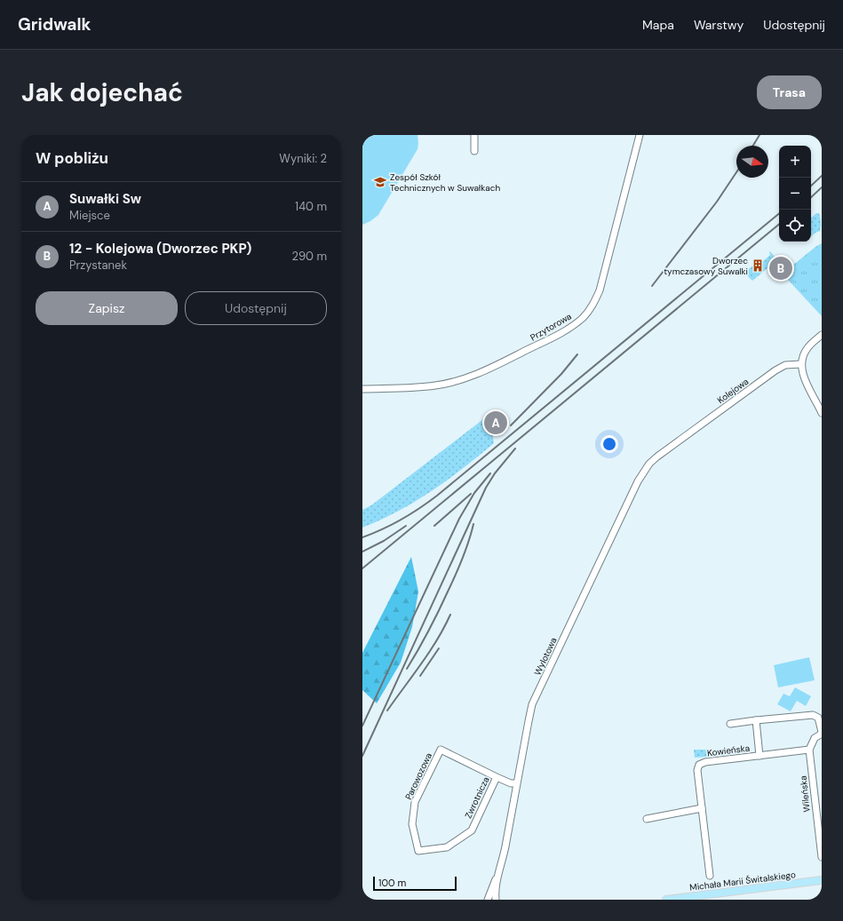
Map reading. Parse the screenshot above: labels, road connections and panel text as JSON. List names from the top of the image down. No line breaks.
{"streets":{"main road":["Michała Marii Świtalskiego"],"street":["Przytorowa","Kolejowa","Wylotowa","Kowieńska","Parowozowa","Wileńska","Zwrotnicza"]},"crossings":[["Kolejowa","Wylotowa"],["Wylotowa","Parowozowa"],["Kowieńska","Wileńska"],["Parowozowa","Zwrotnicza"]],"places":{"school or university":["Zespół Szkół Technicznych w Suwałkach"],"building":["Dworzec tymczasowy Suwalki"]},"scale_bar":"100 m","north":"right","page":{"header":"Gridwalk","nav":["Mapa","Warstwy","Udostępnij"],"buttons":["Trasa",["Zapisz","Udostępnij"]],"title":"Jak dojechać","heading":["W pobliżu","Wyniki: 2"],"map_buttons":["+","−"],"list":[{"mark":"A","name":"Suwałki Sw","note":"Miejsce","value":"140 m"},{"mark":"B","name":"12 - Kolejowa (Dworzec PKP)","note":"Przystanek","value":"290 m"}],"pins":["B","A"],"scale":"100 m"}}
